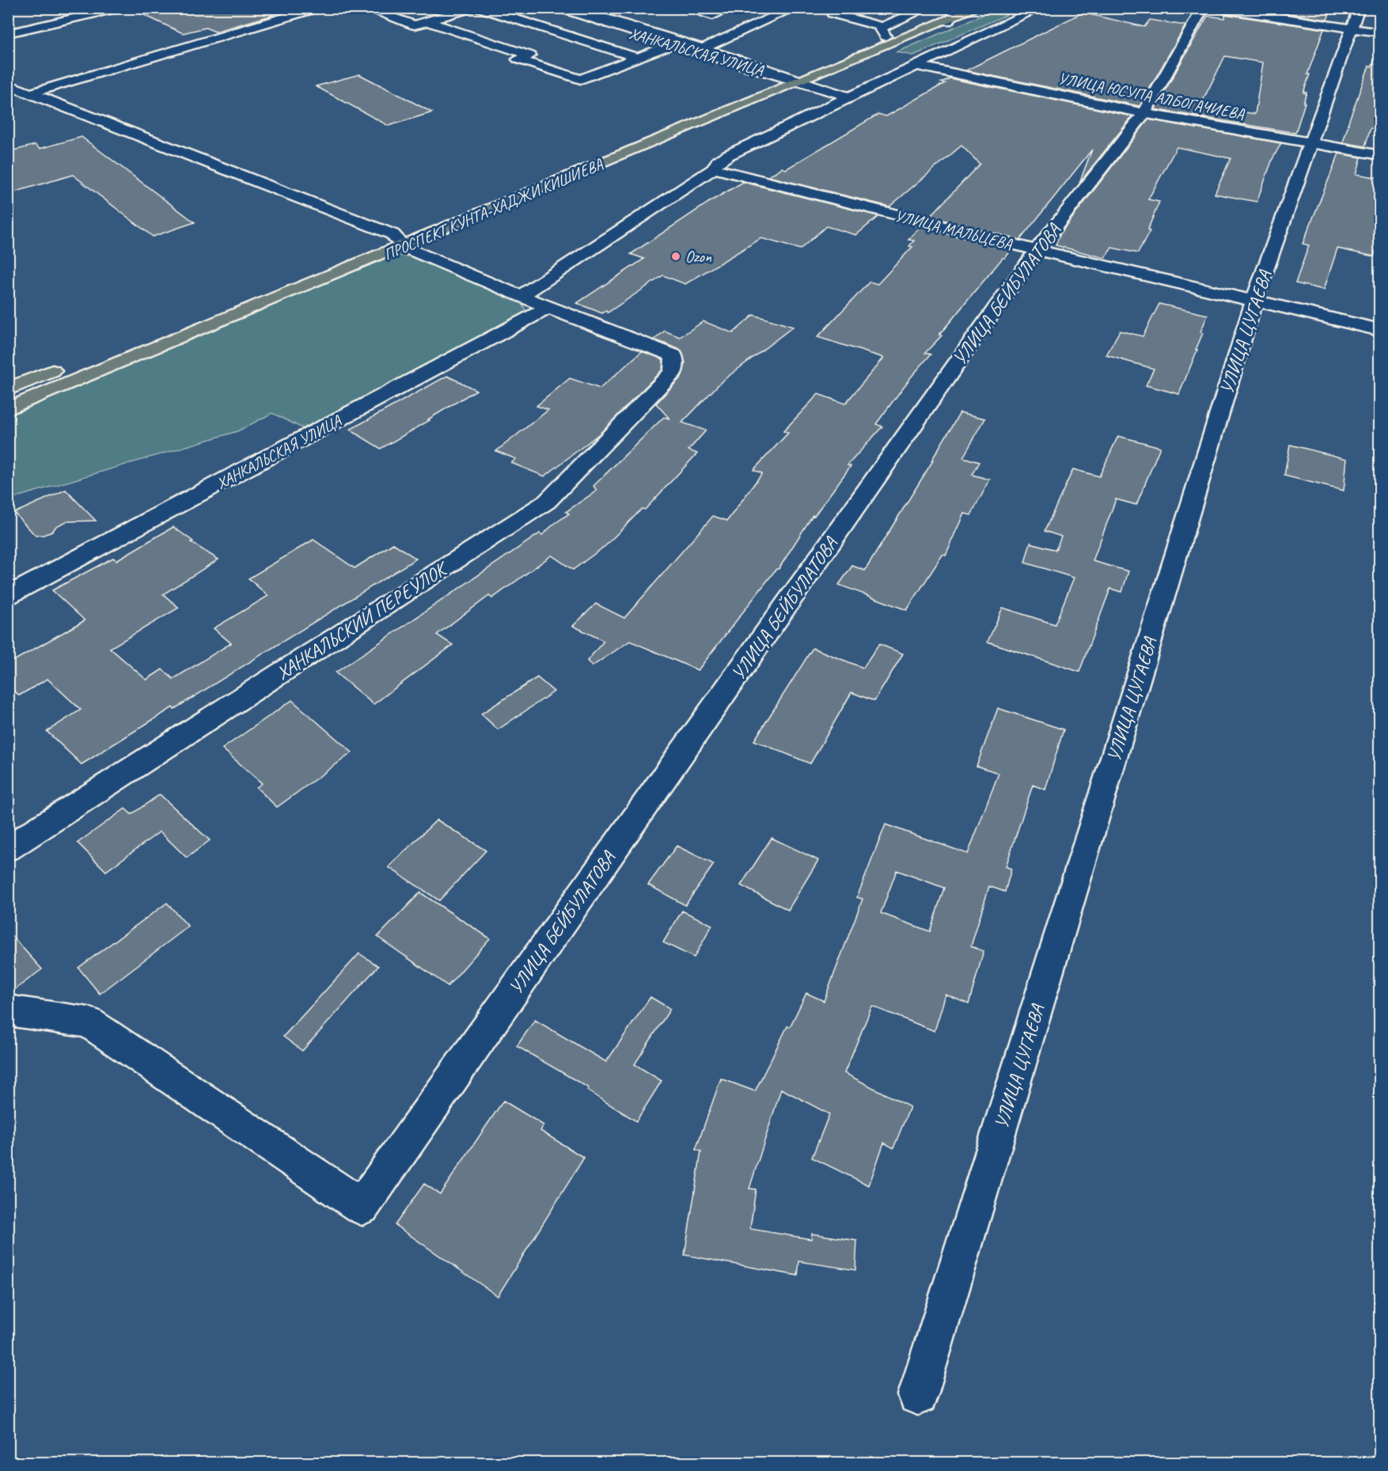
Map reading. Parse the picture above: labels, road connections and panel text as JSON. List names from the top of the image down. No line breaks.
{"streets":{"main road":["ПРОСПЕКТ КУНТА-ХАДЖИ КИШИЕВА"],"street":["ХАНКАЛЬСКАЯ УЛИЦА","УЛИЦА ЮСУПА АЛБОГАЧИЕВА","УЛИЦА МАЛЬЦЕВА","УЛИЦА БЕЙБУЛАТОВА","УЛИЦА ЦУГАЕВА","ХАНКАЛЬСКИЙ ПЕРЕУЛОК"]},"crossings":[["ХАНКАЛЬСКАЯ УЛИЦА","ПРОСПЕКТ КУНТА-ХАДЖИ КИШИЕВА"],["ХАНКАЛЬСКАЯ УЛИЦА","ХАНКАЛЬСКИЙ ПЕРЕУЛОК"],["УЛИЦА ЮСУПА АЛБОГАЧИЕВА","УЛИЦА БЕЙБУЛАТОВА"],["УЛИЦА ЮСУПА АЛБОГАЧИЕВА","УЛИЦА ЦУГАЕВА"],["УЛИЦА МАЛЬЦЕВА","УЛИЦА БЕЙБУЛАТОВА"],["УЛИЦА МАЛЬЦЕВА","УЛИЦА ЦУГАЕВА"]],"places":["Ozon"]}
